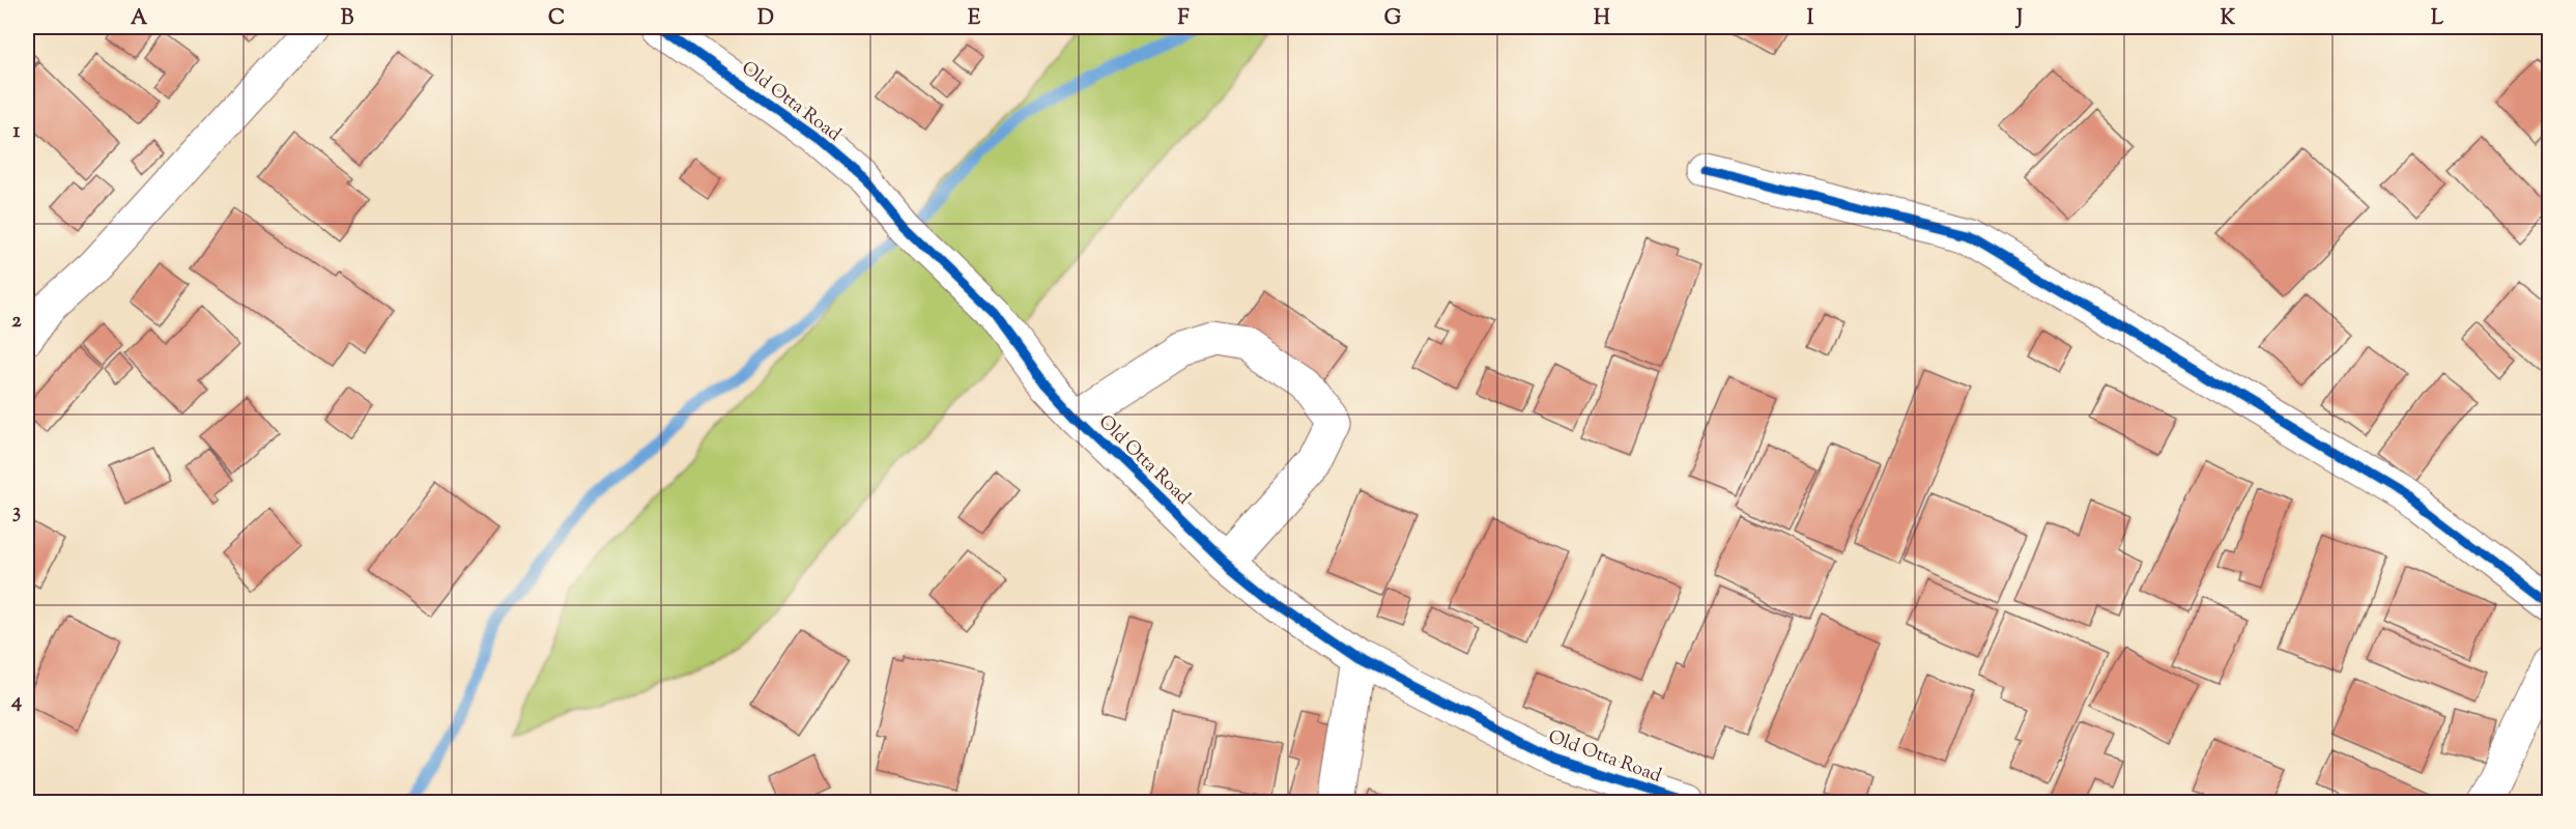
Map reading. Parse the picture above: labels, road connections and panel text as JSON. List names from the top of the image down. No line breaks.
{"streets":{"street":["Old Otta Road"]},"grid":{"columns":["A","B","C","D","E","F","G","H","I","J","K","L"],"rows":["1","2","3","4"]}}
